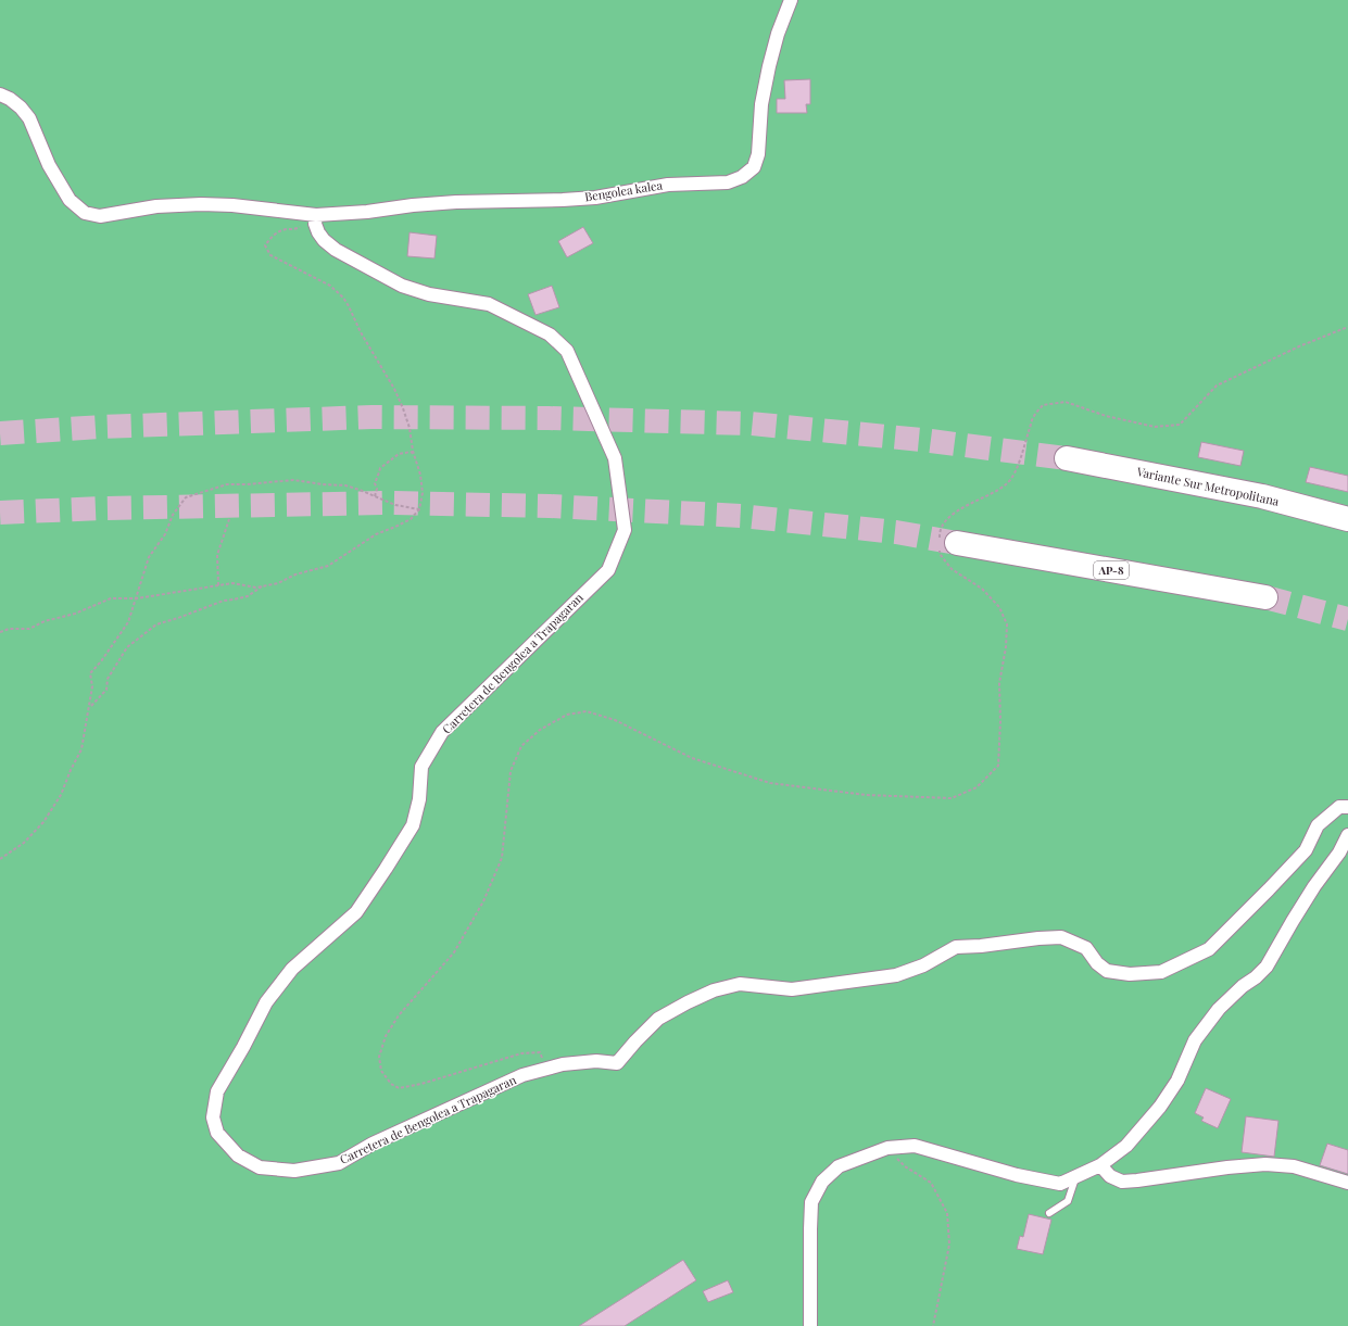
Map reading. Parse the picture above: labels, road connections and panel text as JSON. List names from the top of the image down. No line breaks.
{"streets":{"highway":["Variante Sur Metropolitana","AP-8"],"street":["Bengolea kalea","Carretera de Bengolea a Trapagaran"]},"crossings":[["Bengolea kalea","Carretera de Bengolea a Trapagaran"]]}
